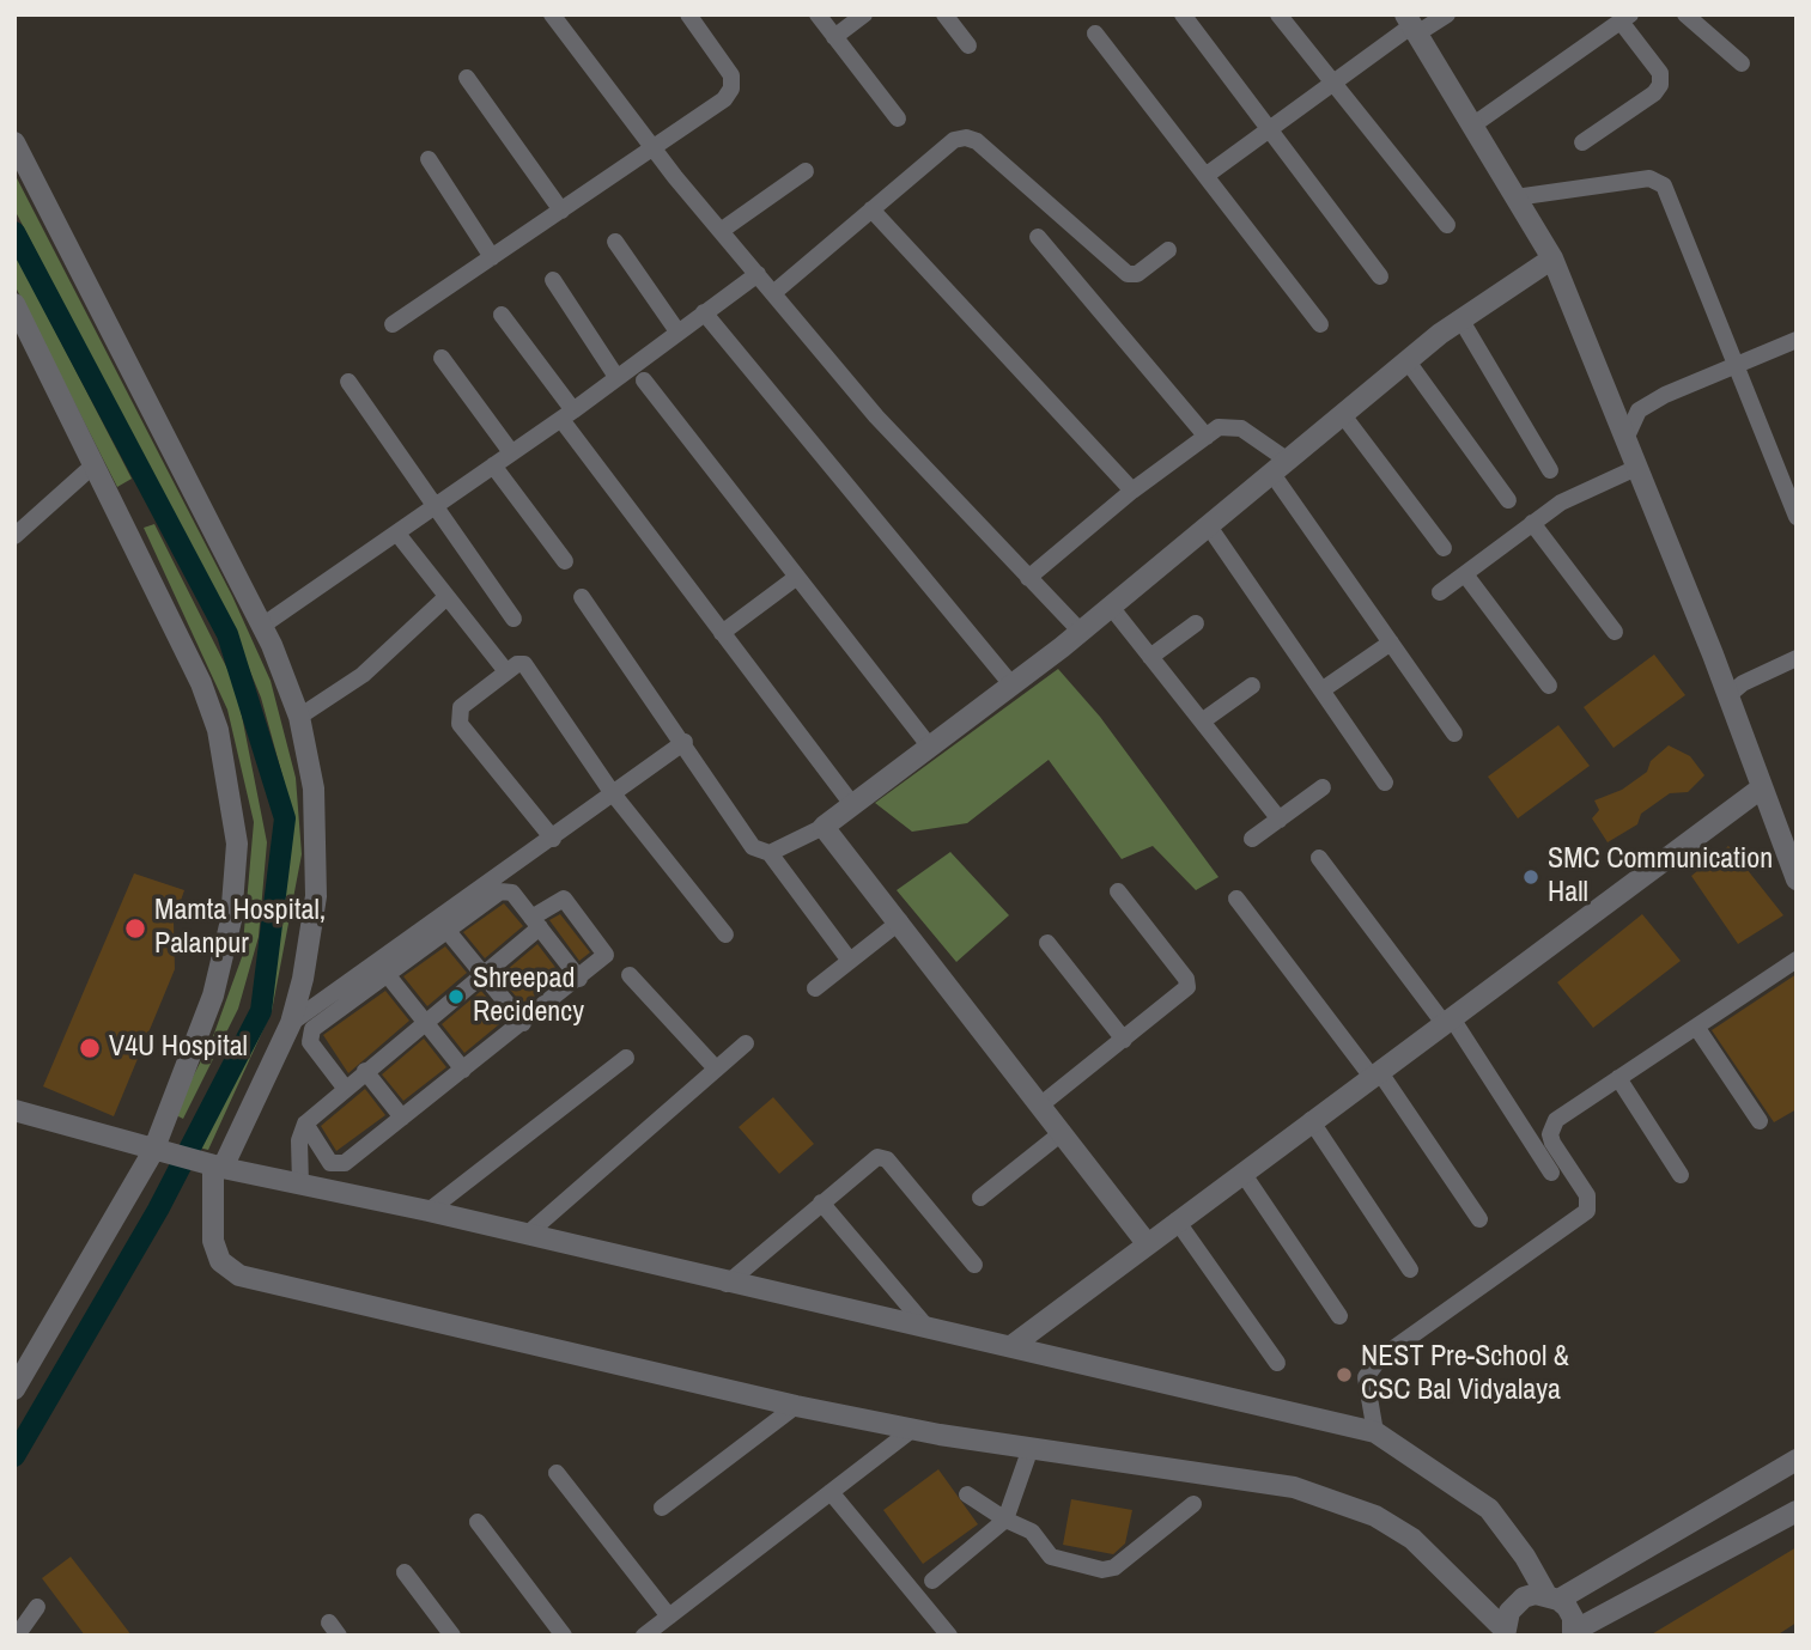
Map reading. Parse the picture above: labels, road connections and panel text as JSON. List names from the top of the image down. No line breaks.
{"places":["SMC Communication Hall","Mamta Hospital, Palanpur","Shreepad Recidency","V4U Hospital","NEST Pre-School & CSC Bal Vidyalaya"]}
